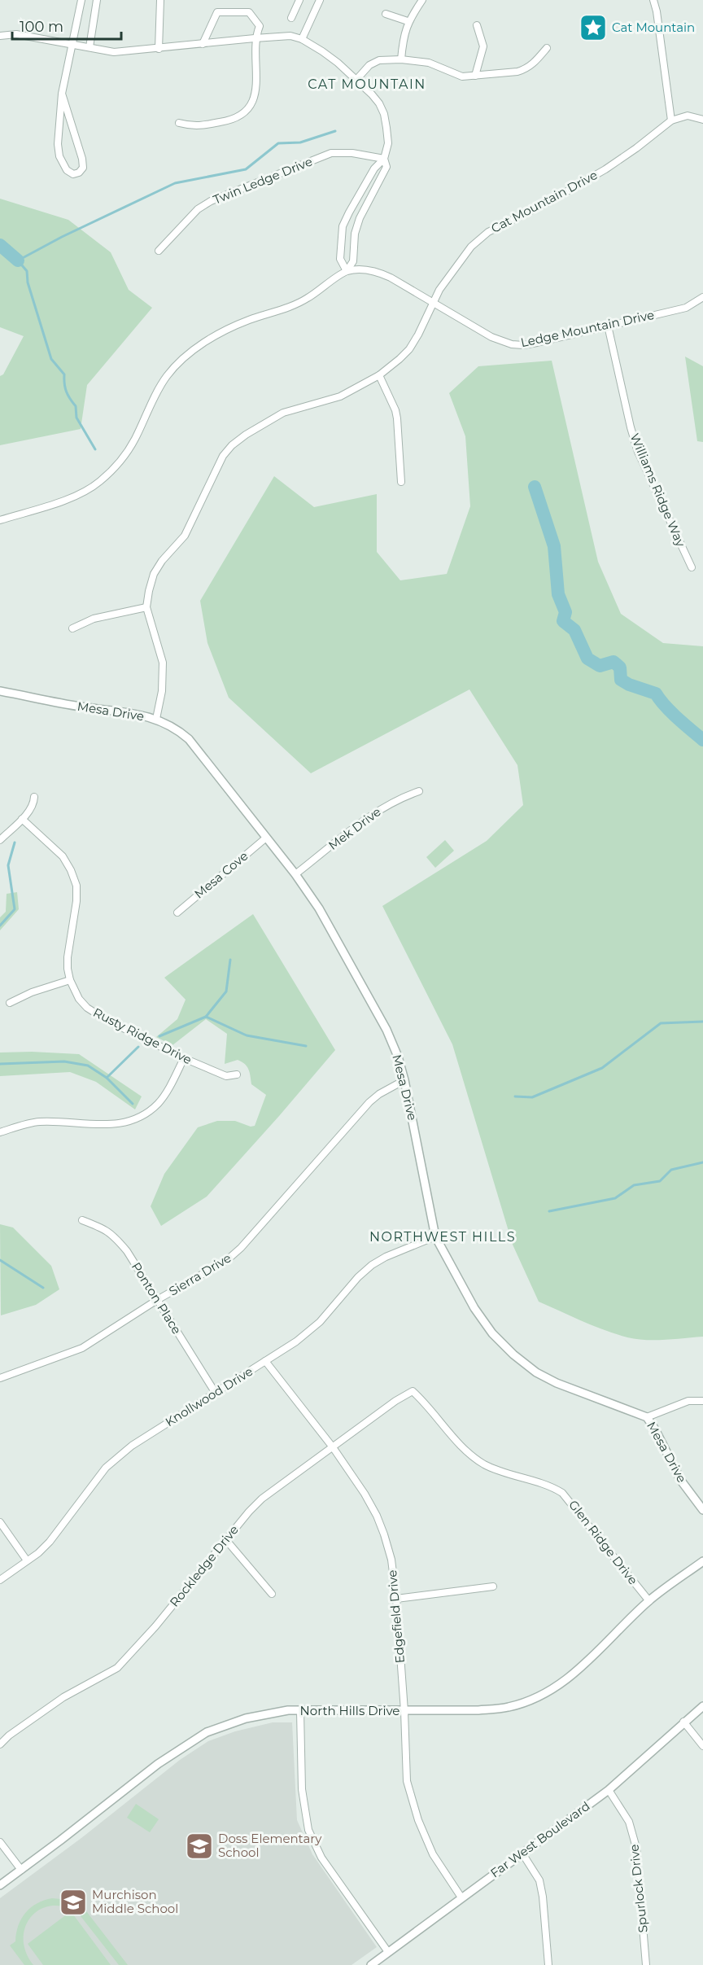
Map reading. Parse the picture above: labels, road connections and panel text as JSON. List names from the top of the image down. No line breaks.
{"streets":{"street":["Twin Ledge Drive","Cat Mountain Drive","Ledge Mountain Drive","Williams Ridge Way","Mesa Drive","Mek Drive","Mesa Cove","Rusty Ridge Drive","Sierra Drive","Ponton Place","Knollwood Drive","Glen Ridge Drive","Rockledge Drive","Edgefield Drive","North Hills Drive","Far West Boulevard","Spurlock Drive"]},"crossings":[["Cat Mountain Drive","Ledge Mountain Drive"],["Cat Mountain Drive","Mesa Drive"],["Ledge Mountain Drive","Williams Ridge Way"],["Mesa Drive","Mek Drive"],["Mesa Drive","Mesa Cove"],["Mesa Drive","Sierra Drive"],["Mesa Drive","Knollwood Drive"],["Sierra Drive","Ponton Place"],["Ponton Place","Knollwood Drive"],["Knollwood Drive","Edgefield Drive"],["Glen Ridge Drive","Rockledge Drive"],["Glen Ridge Drive","North Hills Drive"],["Rockledge Drive","Edgefield Drive"],["Edgefield Drive","North Hills Drive"],["Edgefield Drive","Far West Boulevard"],["Far West Boulevard","Spurlock Drive"]],"districts":["CAT MOUNTAIN","NORTHWEST HILLS"],"places":{"place":["Cat Mountain"],"school or university":["Doss Elementary School","Murchison Middle School"]},"scale_bar":"100 m"}
